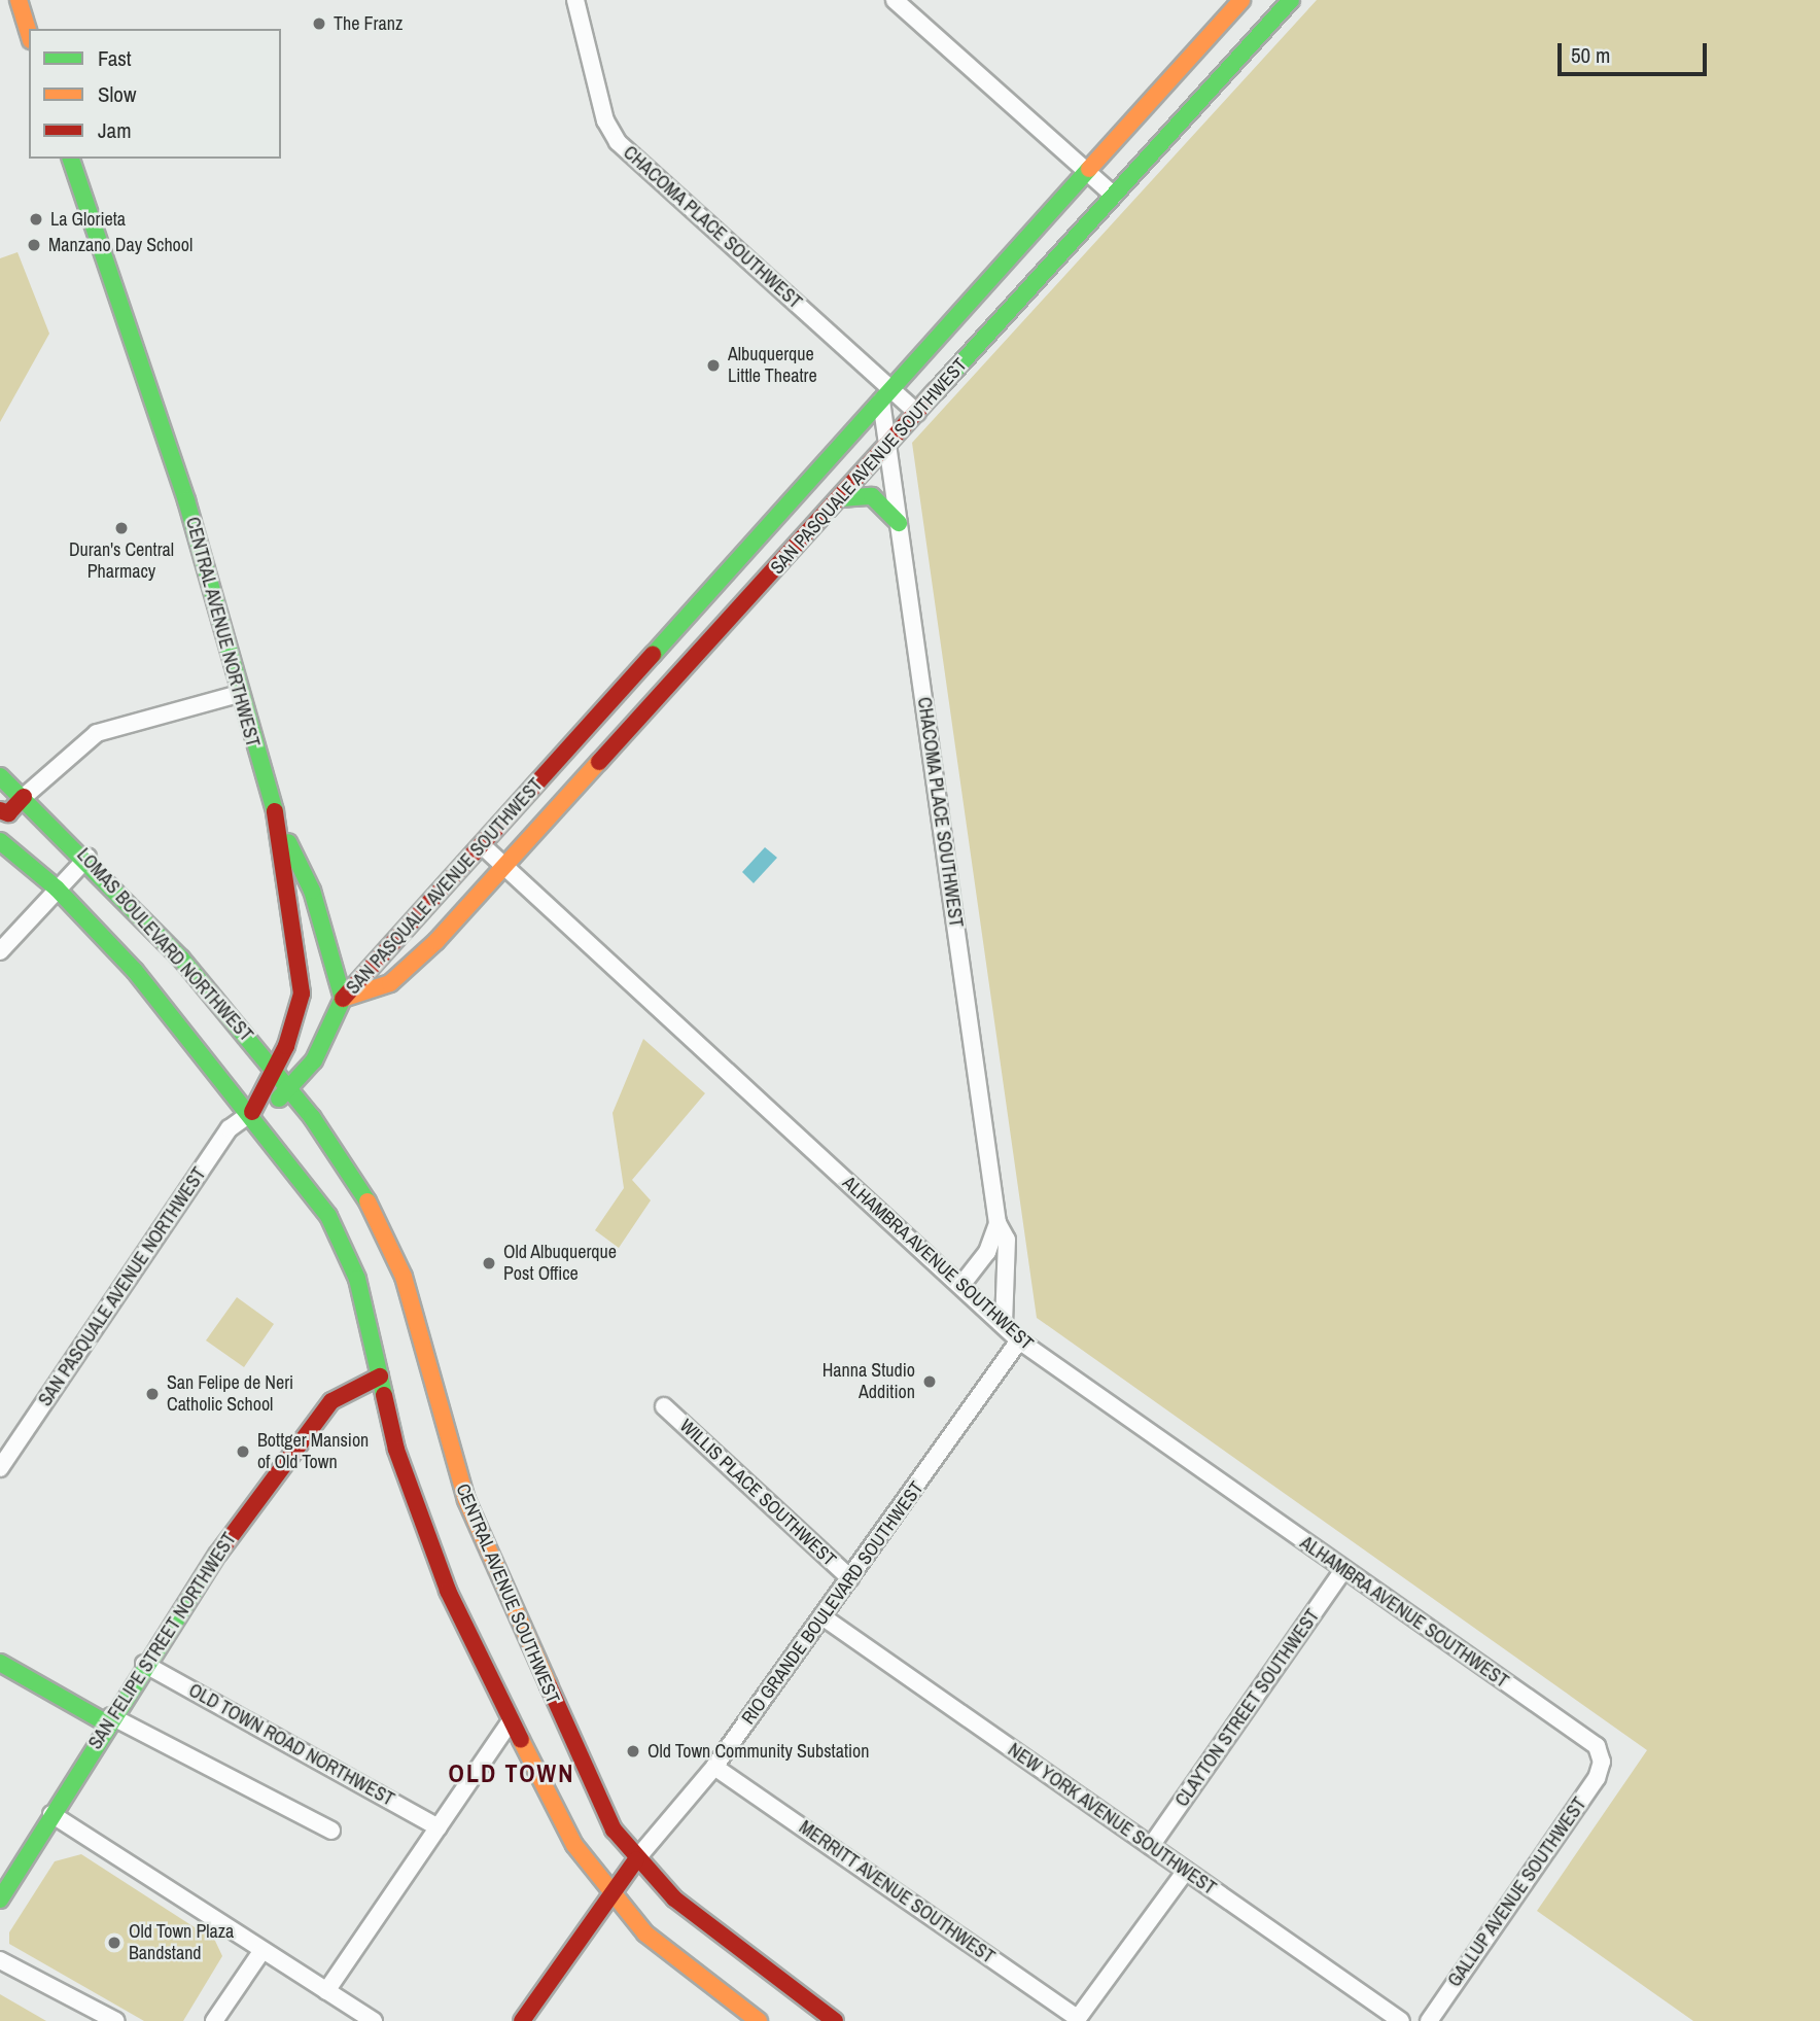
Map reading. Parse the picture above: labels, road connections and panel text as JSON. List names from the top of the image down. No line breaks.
{"streets":{"main road":["SAN PASQUALE AVENUE SOUTHWEST","CENTRAL AVENUE NORTHWEST","LOMAS BOULEVARD NORTHWEST","CENTRAL AVENUE SOUTHWEST","SAN FELIPE STREET NORTHWEST"],"street":["CHACOMA PLACE SOUTHWEST","ALHAMBRA AVENUE SOUTHWEST","SAN PASQUALE AVENUE NORTHWEST","WILLIS PLACE SOUTHWEST","RIO GRANDE BOULEVARD SOUTHWEST","CLAYTON STREET SOUTHWEST","OLD TOWN ROAD NORTHWEST","NEW YORK AVENUE SOUTHWEST","MERRITT AVENUE SOUTHWEST","GALLUP AVENUE SOUTHWEST"]},"crossings":[["CHACOMA PLACE SOUTHWEST","SAN PASQUALE AVENUE SOUTHWEST"],["CHACOMA PLACE SOUTHWEST","ALHAMBRA AVENUE SOUTHWEST"],["SAN PASQUALE AVENUE SOUTHWEST","ALHAMBRA AVENUE SOUTHWEST"],["CENTRAL AVENUE NORTHWEST","LOMAS BOULEVARD NORTHWEST"],["CENTRAL AVENUE NORTHWEST","SAN PASQUALE AVENUE NORTHWEST"],["LOMAS BOULEVARD NORTHWEST","CENTRAL AVENUE SOUTHWEST"],["ALHAMBRA AVENUE SOUTHWEST","RIO GRANDE BOULEVARD SOUTHWEST"],["ALHAMBRA AVENUE SOUTHWEST","CLAYTON STREET SOUTHWEST"],["ALHAMBRA AVENUE SOUTHWEST","GALLUP AVENUE SOUTHWEST"],["WILLIS PLACE SOUTHWEST","RIO GRANDE BOULEVARD SOUTHWEST"],["CENTRAL AVENUE SOUTHWEST","RIO GRANDE BOULEVARD SOUTHWEST"],["RIO GRANDE BOULEVARD SOUTHWEST","NEW YORK AVENUE SOUTHWEST"],["RIO GRANDE BOULEVARD SOUTHWEST","MERRITT AVENUE SOUTHWEST"],["SAN FELIPE STREET NORTHWEST","OLD TOWN ROAD NORTHWEST"],["CLAYTON STREET SOUTHWEST","NEW YORK AVENUE SOUTHWEST"]],"districts":["OLD TOWN"],"places":["The Franz","La Glorieta","Manzano Day School","Albuquerque Little Theatre","Duran's Central Pharmacy","Old Albuquerque Post Office","Hanna Studio Addition","San Felipe de Neri Catholic School","Bottger Mansion of Old Town","Old Town Community Substation","Old Town Plaza Bandstand"],"legend":["Fast","Slow","Jam"],"scale_bar":"50 m"}
